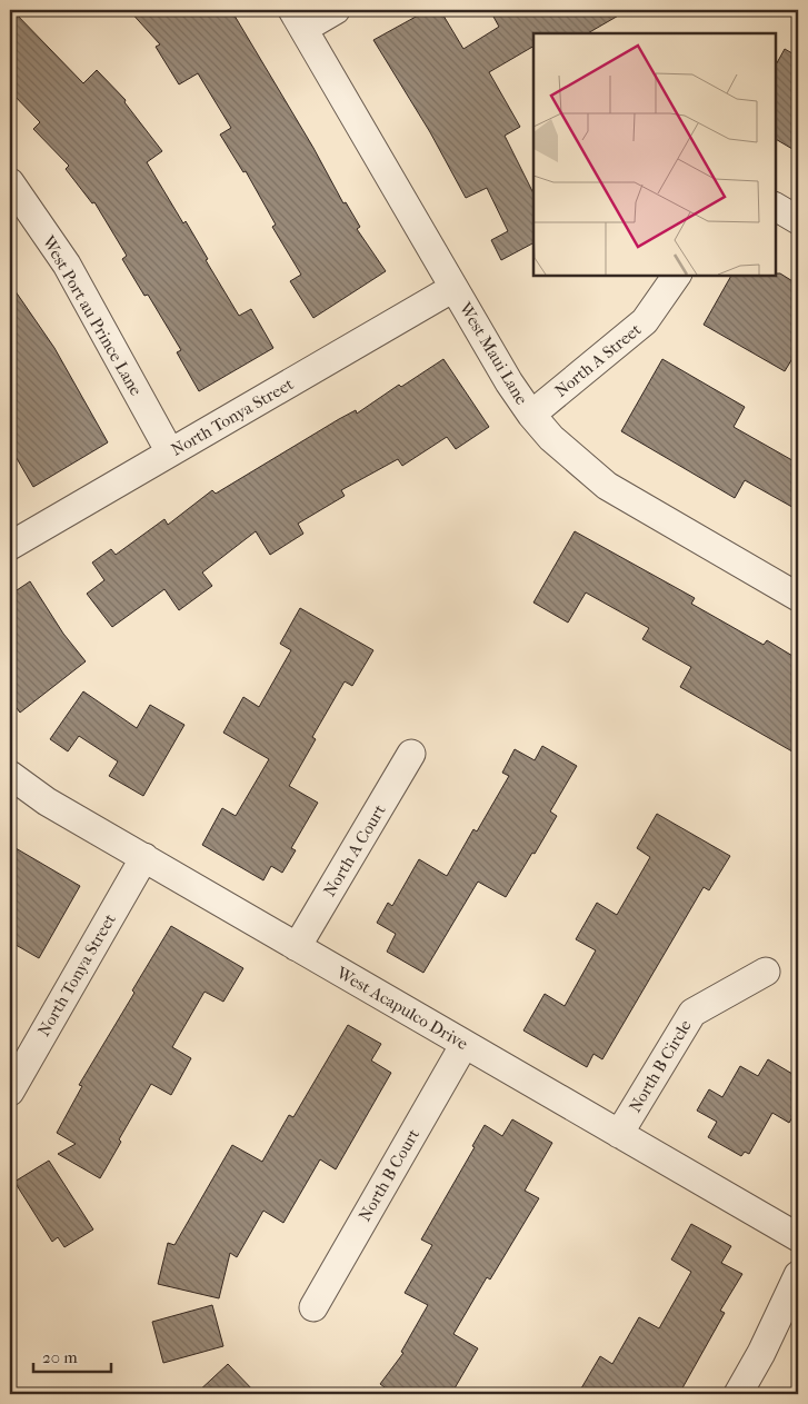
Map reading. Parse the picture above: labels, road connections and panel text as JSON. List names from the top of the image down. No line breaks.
{"streets":{"street":["West Port au Prince Lane","West Maui Lane","North A Street","North Tonya Street","North A Court","West Acapulco Drive","North B Circle","North B Court"]},"crossings":[["West Port au Prince Lane","North Tonya Street"],["West Maui Lane","North A Street"],["West Maui Lane","North Tonya Street"],["North Tonya Street","West Acapulco Drive"],["North A Court","West Acapulco Drive"],["West Acapulco Drive","North B Circle"],["West Acapulco Drive","North B Court"]],"scale_bar":"20 m"}
